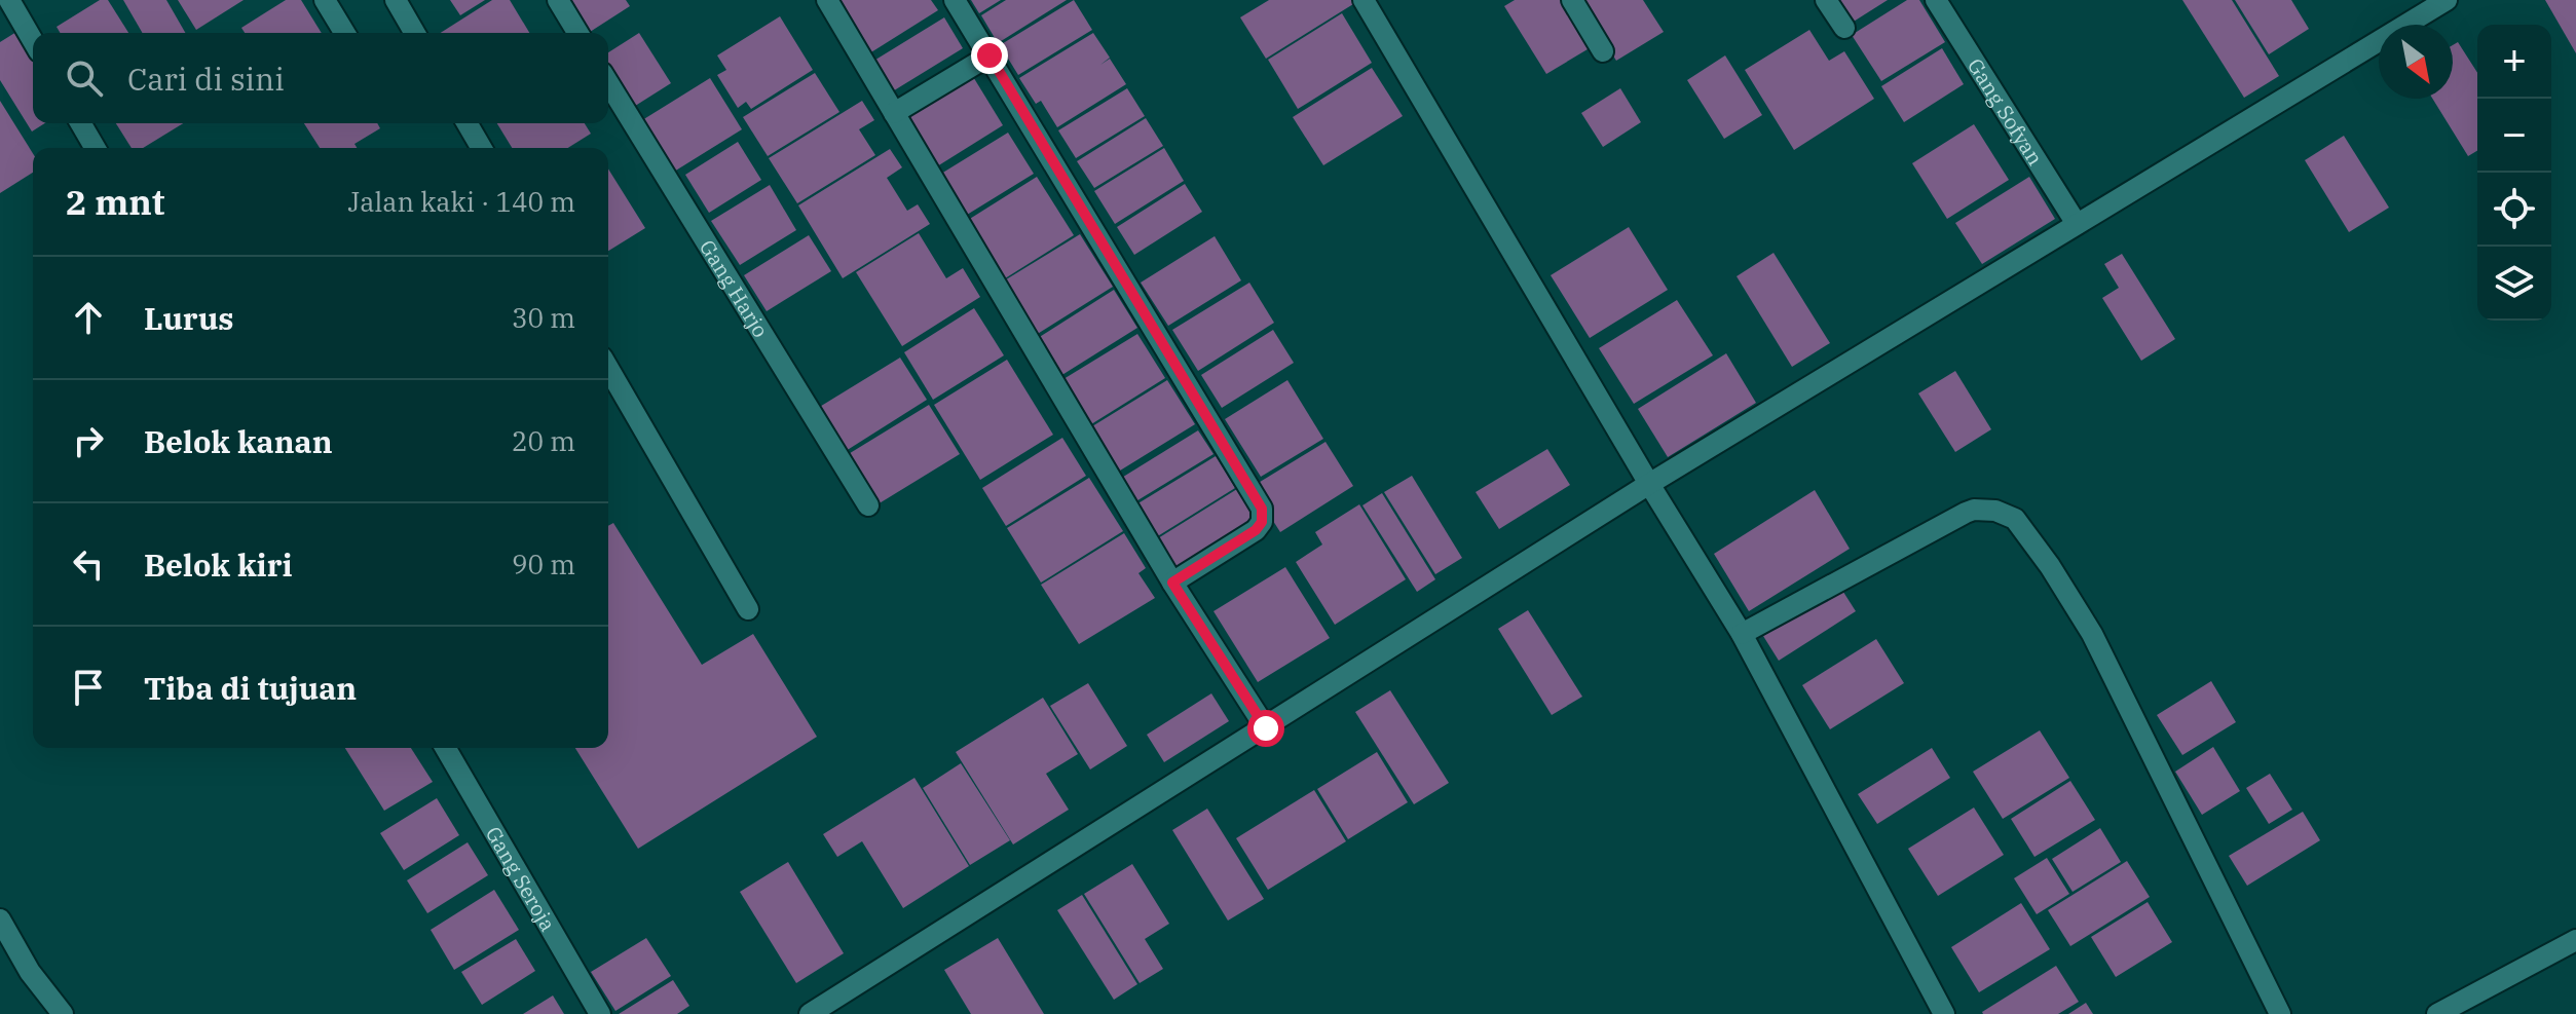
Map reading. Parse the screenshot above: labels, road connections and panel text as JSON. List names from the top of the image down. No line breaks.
{"streets":{"street":["Gang Sofyan","Gang Harjo","Gang Seroja"]},"north":"bottom right","page":{"map_buttons":["+","−"],"search":"Cari di sini","heading":["2 mnt","Jalan kaki · 140 m"],"list":[["Lurus","30 m"],["Belok kanan","20 m"],["Belok kiri","90 m"],"Tiba di tujuan"]}}
